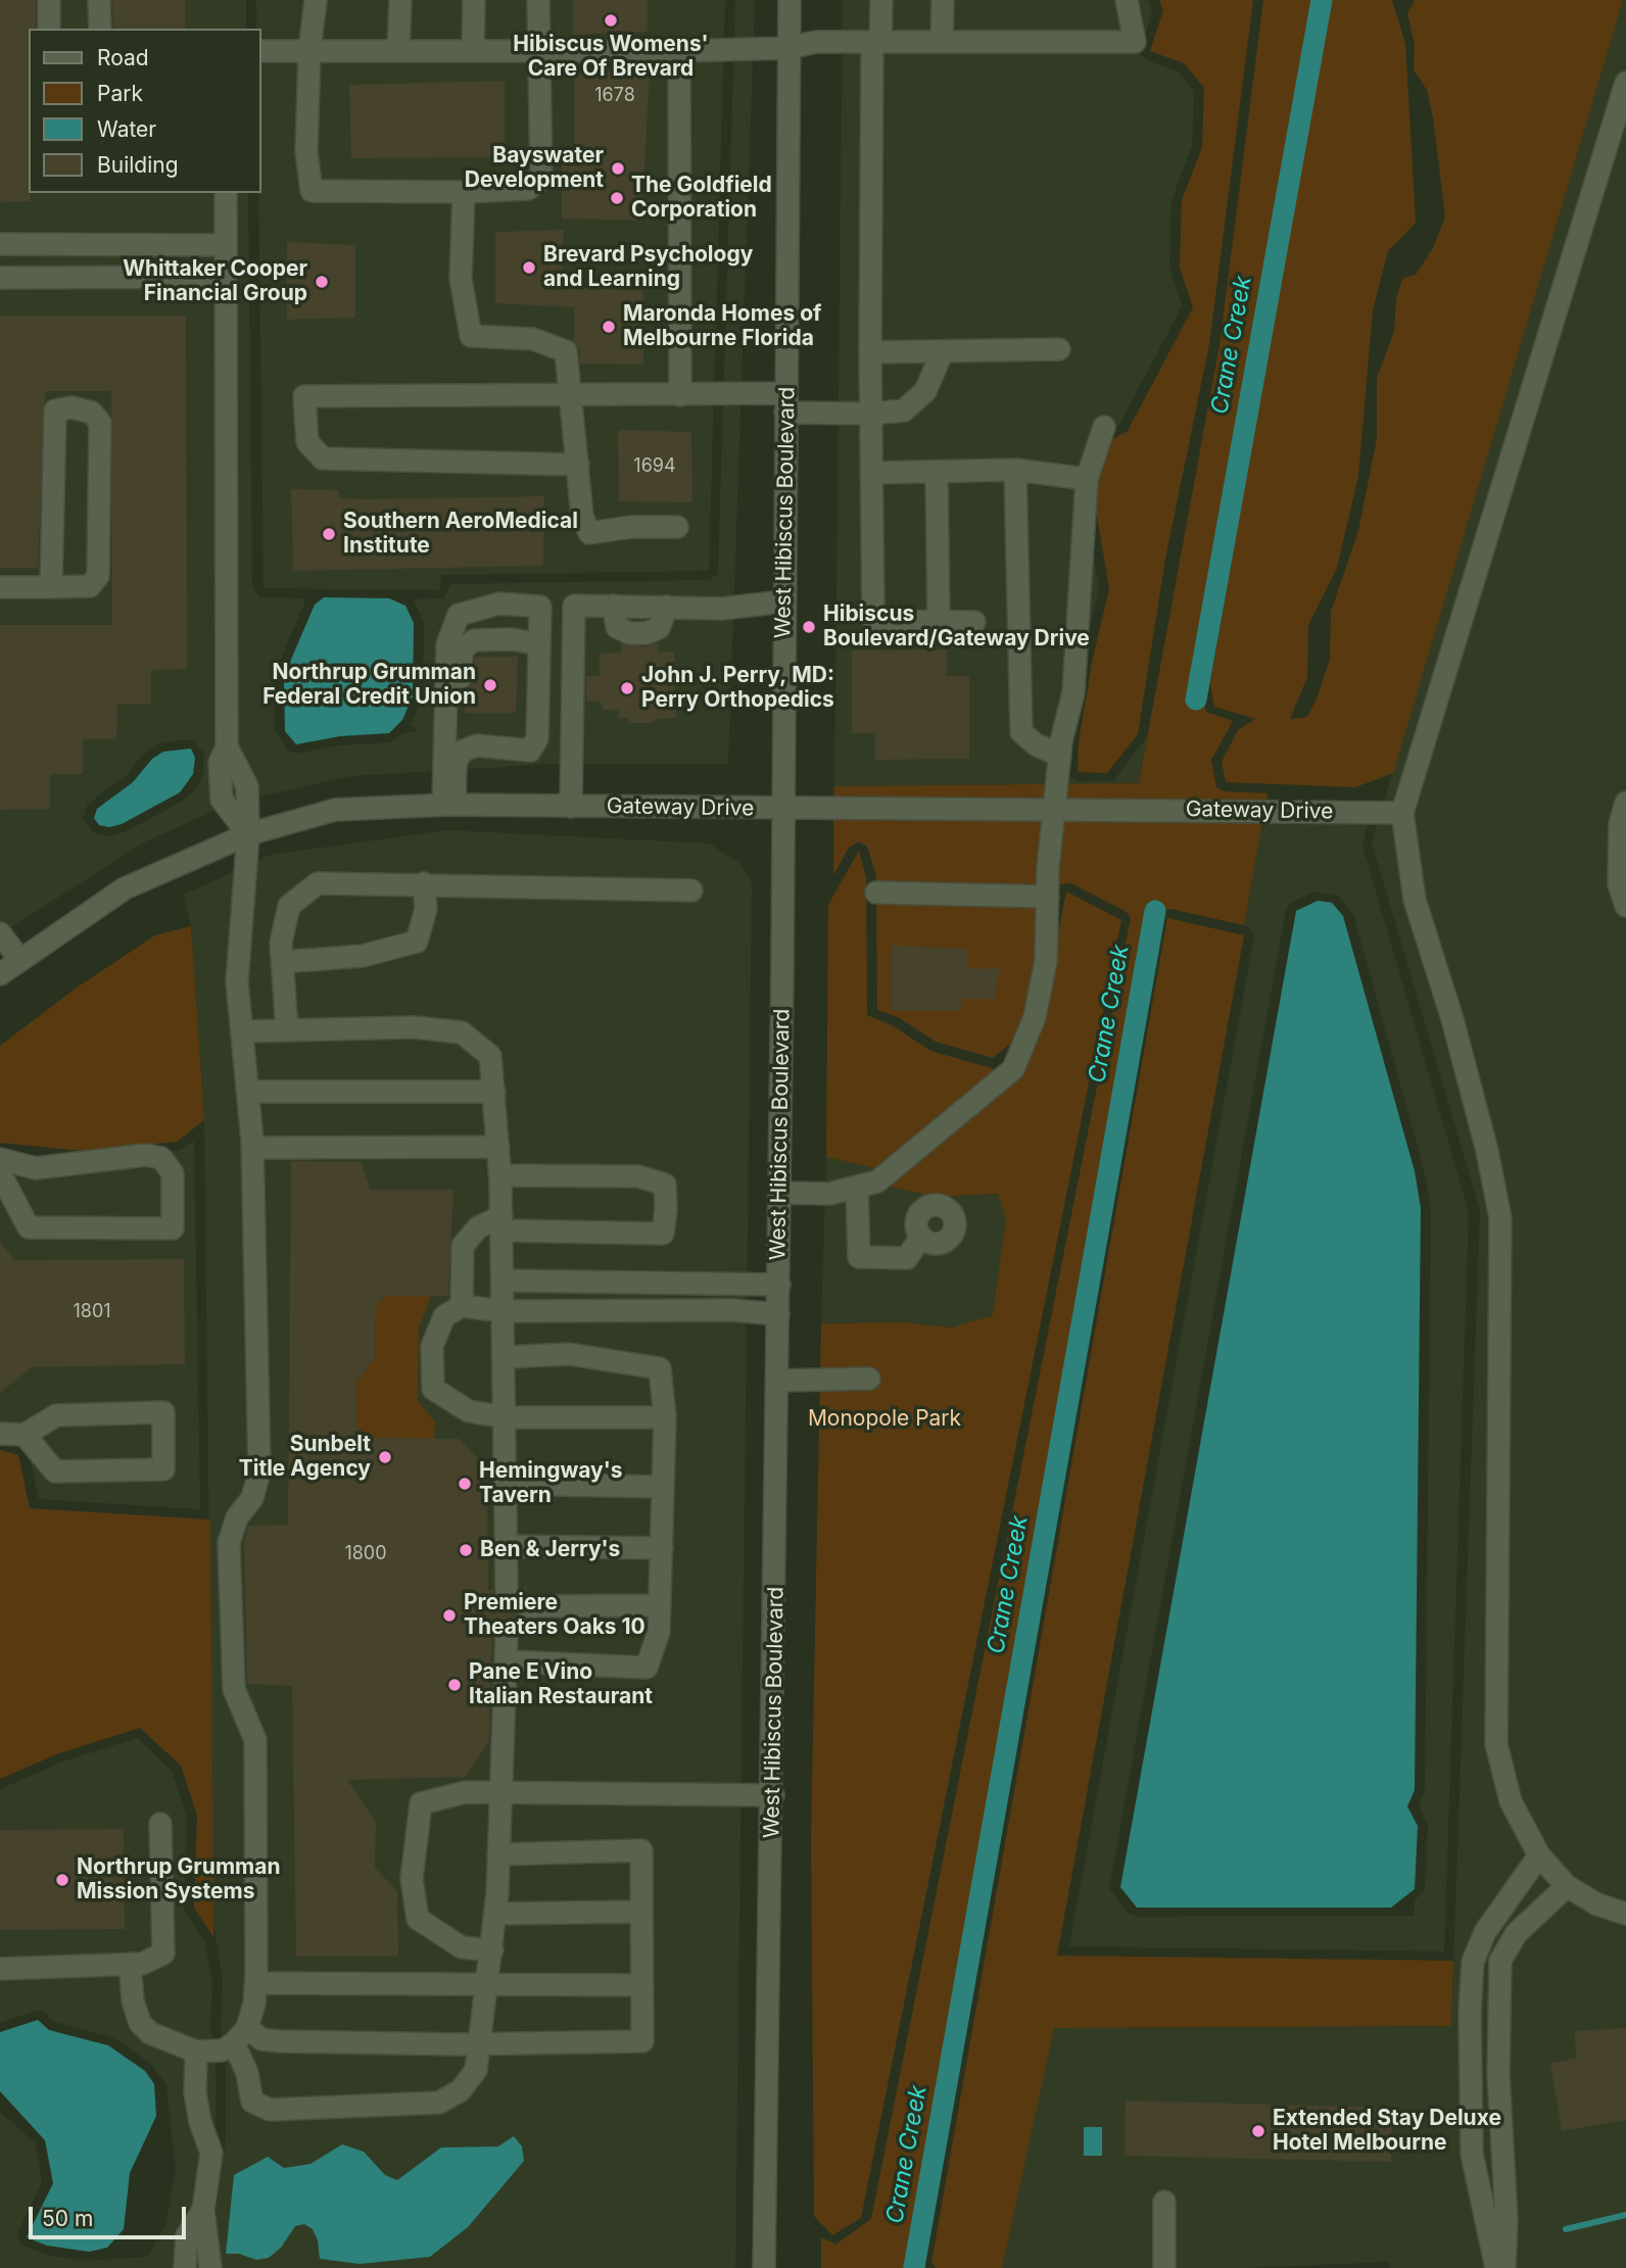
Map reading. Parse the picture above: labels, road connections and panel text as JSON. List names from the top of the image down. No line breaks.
{"streets":{"street":["West Hibiscus Boulevard","Gateway Drive"]},"crossings":[["West Hibiscus Boulevard","Gateway Drive"]],"water":["Crane Creek"],"parks":["Monopole Park"],"places":["Hibiscus Womens' Care Of Brevard","Bayswater Development","The Goldfield Corporation","Brevard Psychology and Learning","Whittaker Cooper Financial Group","Maronda Homes of Melbourne Florida","Southern AeroMedical Institute","Hibiscus Boulevard/Gateway Drive","Northrup Grumman Federal Credit Union","John J. Perry, MD: Perry Orthopedics","Sunbelt Title Agency","Hemingway's Tavern","Ben & Jerry's","Premiere Theaters Oaks 10","Pane E Vino Italian Restaurant","Northrup Grumman Mission Systems","Extended Stay Deluxe Hotel Melbourne"],"house_numbers":["1678","1694","1801","1800"],"legend":["Road","Park","Water","Building"],"scale_bar":"50 m"}
